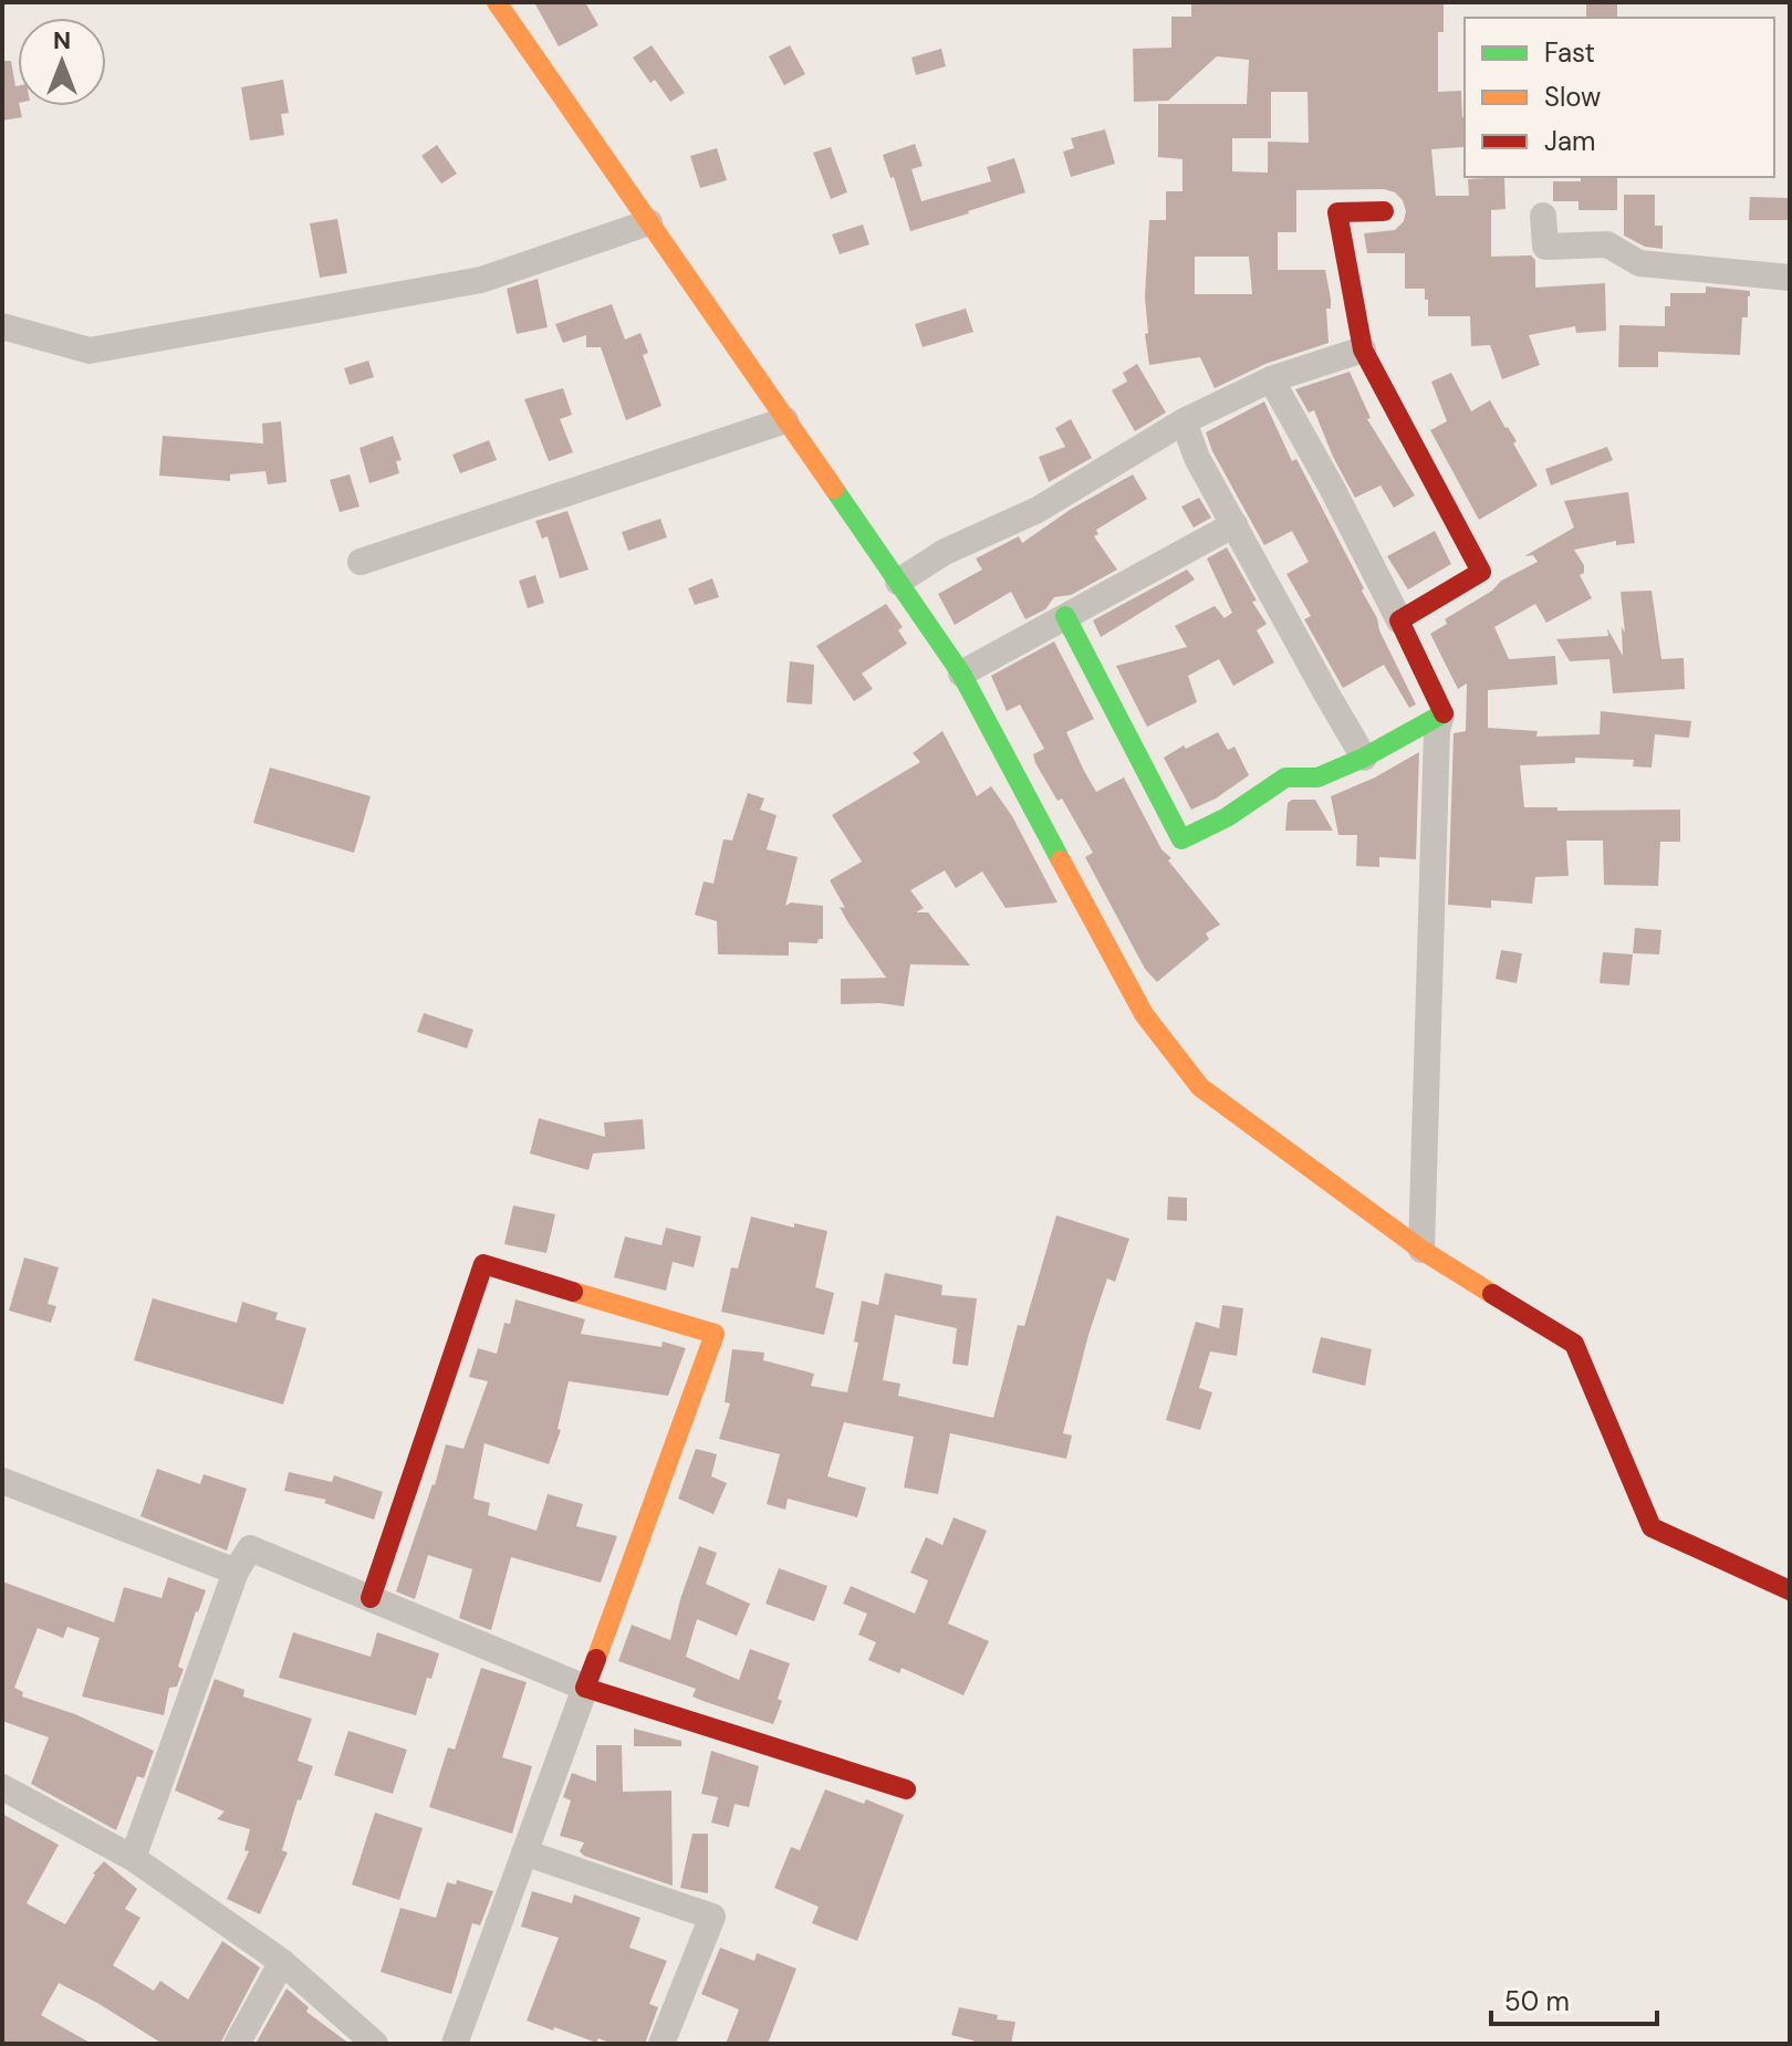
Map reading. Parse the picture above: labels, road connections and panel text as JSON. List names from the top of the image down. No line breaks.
{"legend":["Fast","Slow","Jam"],"scale_bar":"50 m","north":"top"}
